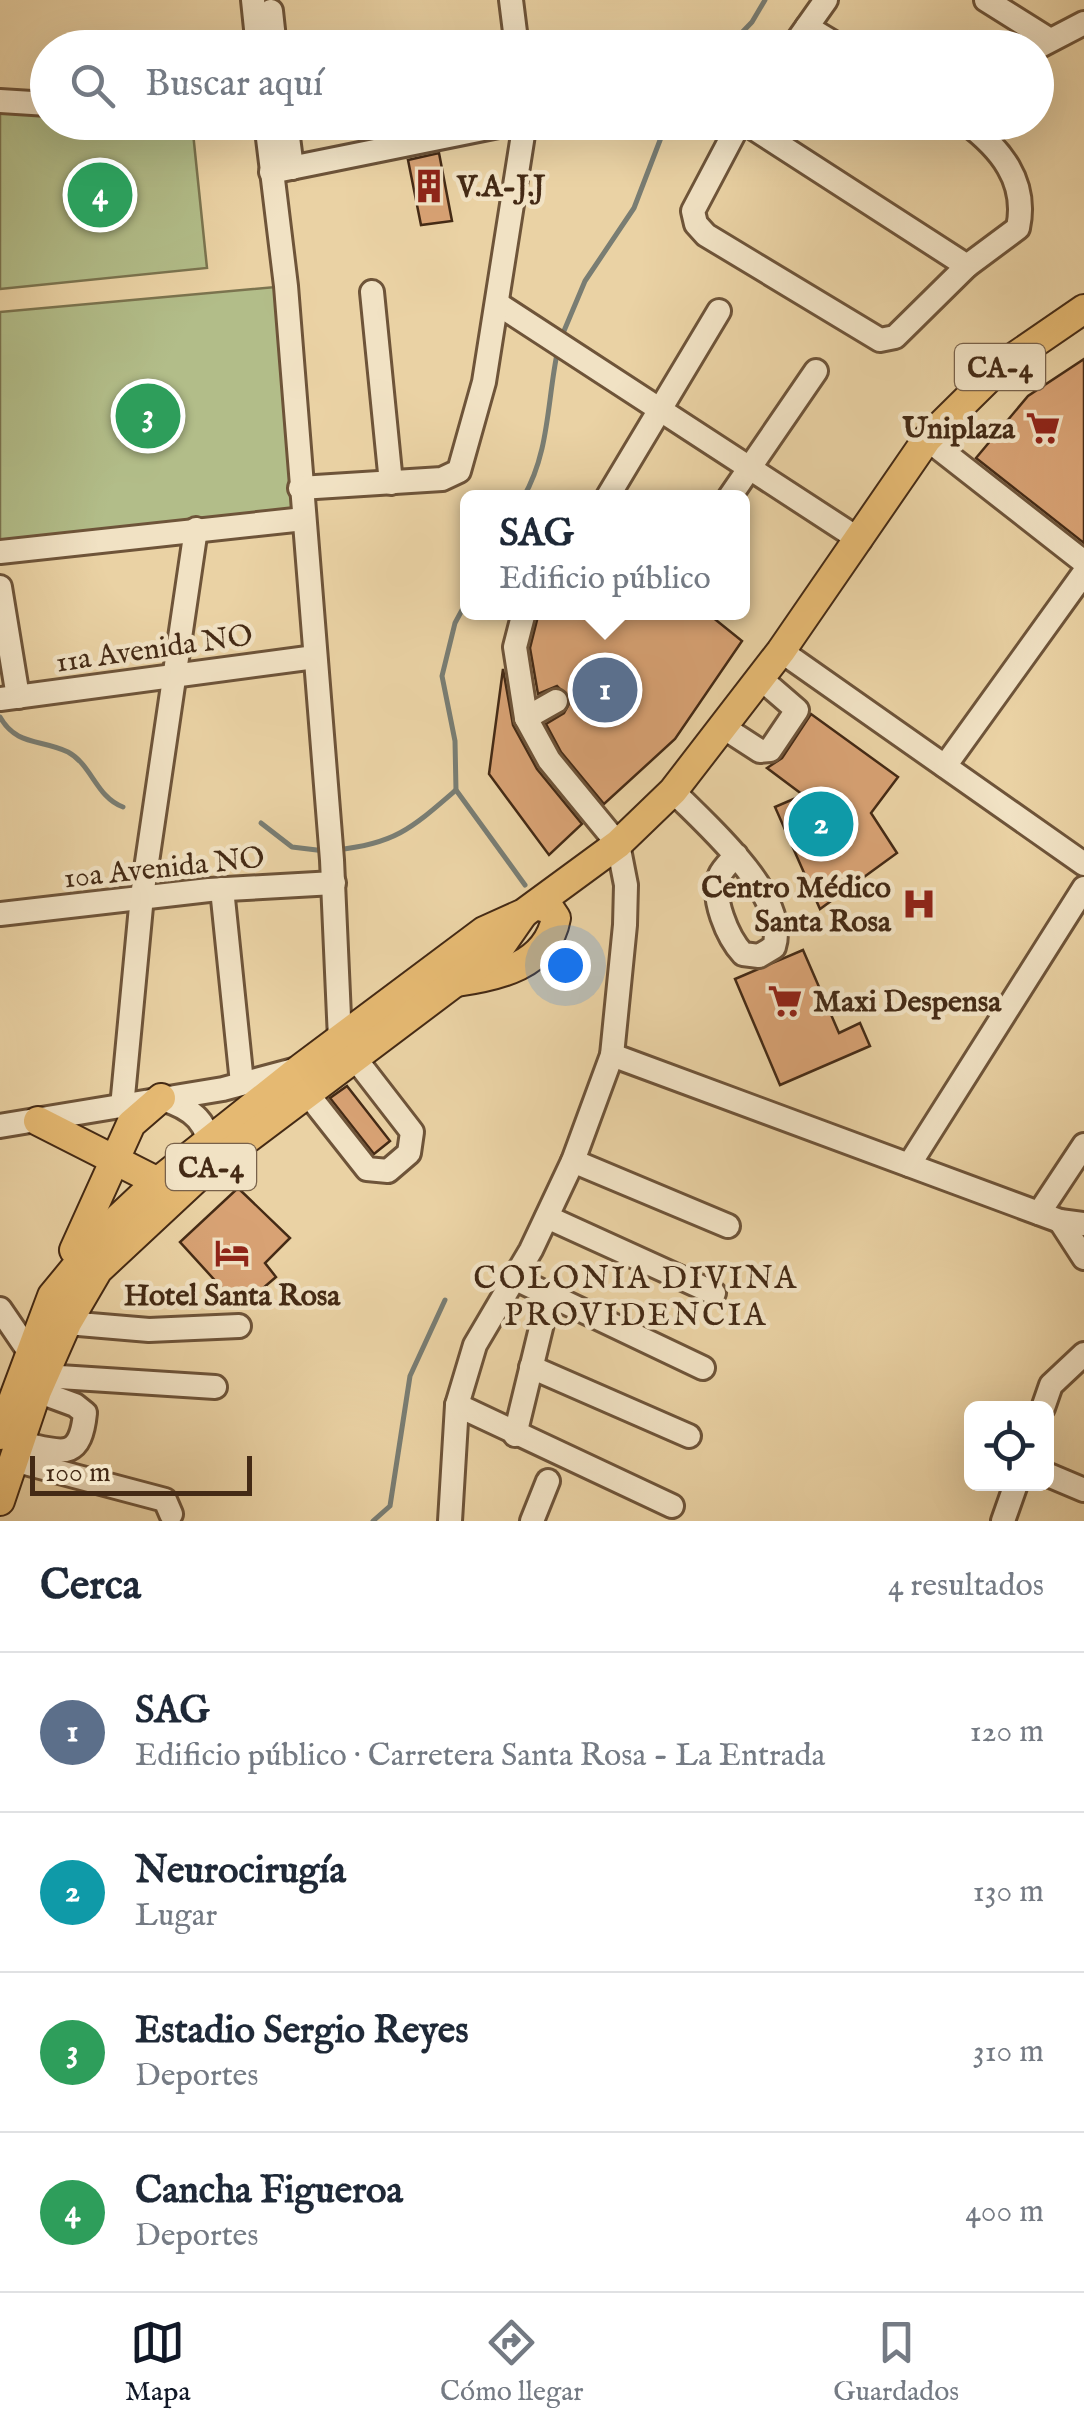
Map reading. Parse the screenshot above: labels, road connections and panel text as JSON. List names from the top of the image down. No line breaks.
{"streets":{"main road":["CA-4"],"street":["11a Avenida NO","10a Avenida NO"]},"districts":["COLONIA DIVINA PROVIDENCIA"],"places":{"building":["V.A-J.J"],"supermarket":["Uniplaza","Maxi Despensa"],"hospital":["Centro Médico Santa Rosa"],"hotel":["Hotel Santa Rosa"]},"scale_bar":"100 m","page":{"search":"Buscar aquí","pins":["4","3","1","2"],"popup":["SAG","Edificio público"],"scale":"100 m","heading":["Cerca","4 resultados"],"list":[{"mark":"1","name":"SAG","note":"Edificio público · Carretera Santa Rosa - La Entrada","value":"120 m"},{"mark":"2","name":"Neurocirugía","note":"Lugar","value":"130 m"},{"mark":"3","name":"Estadio Sergio Reyes","note":"Deportes","value":"310 m"},{"mark":"4","name":"Cancha Figueroa","note":"Deportes","value":"400 m"}],"nav":["Mapa","Cómo llegar","Guardados"]}}
